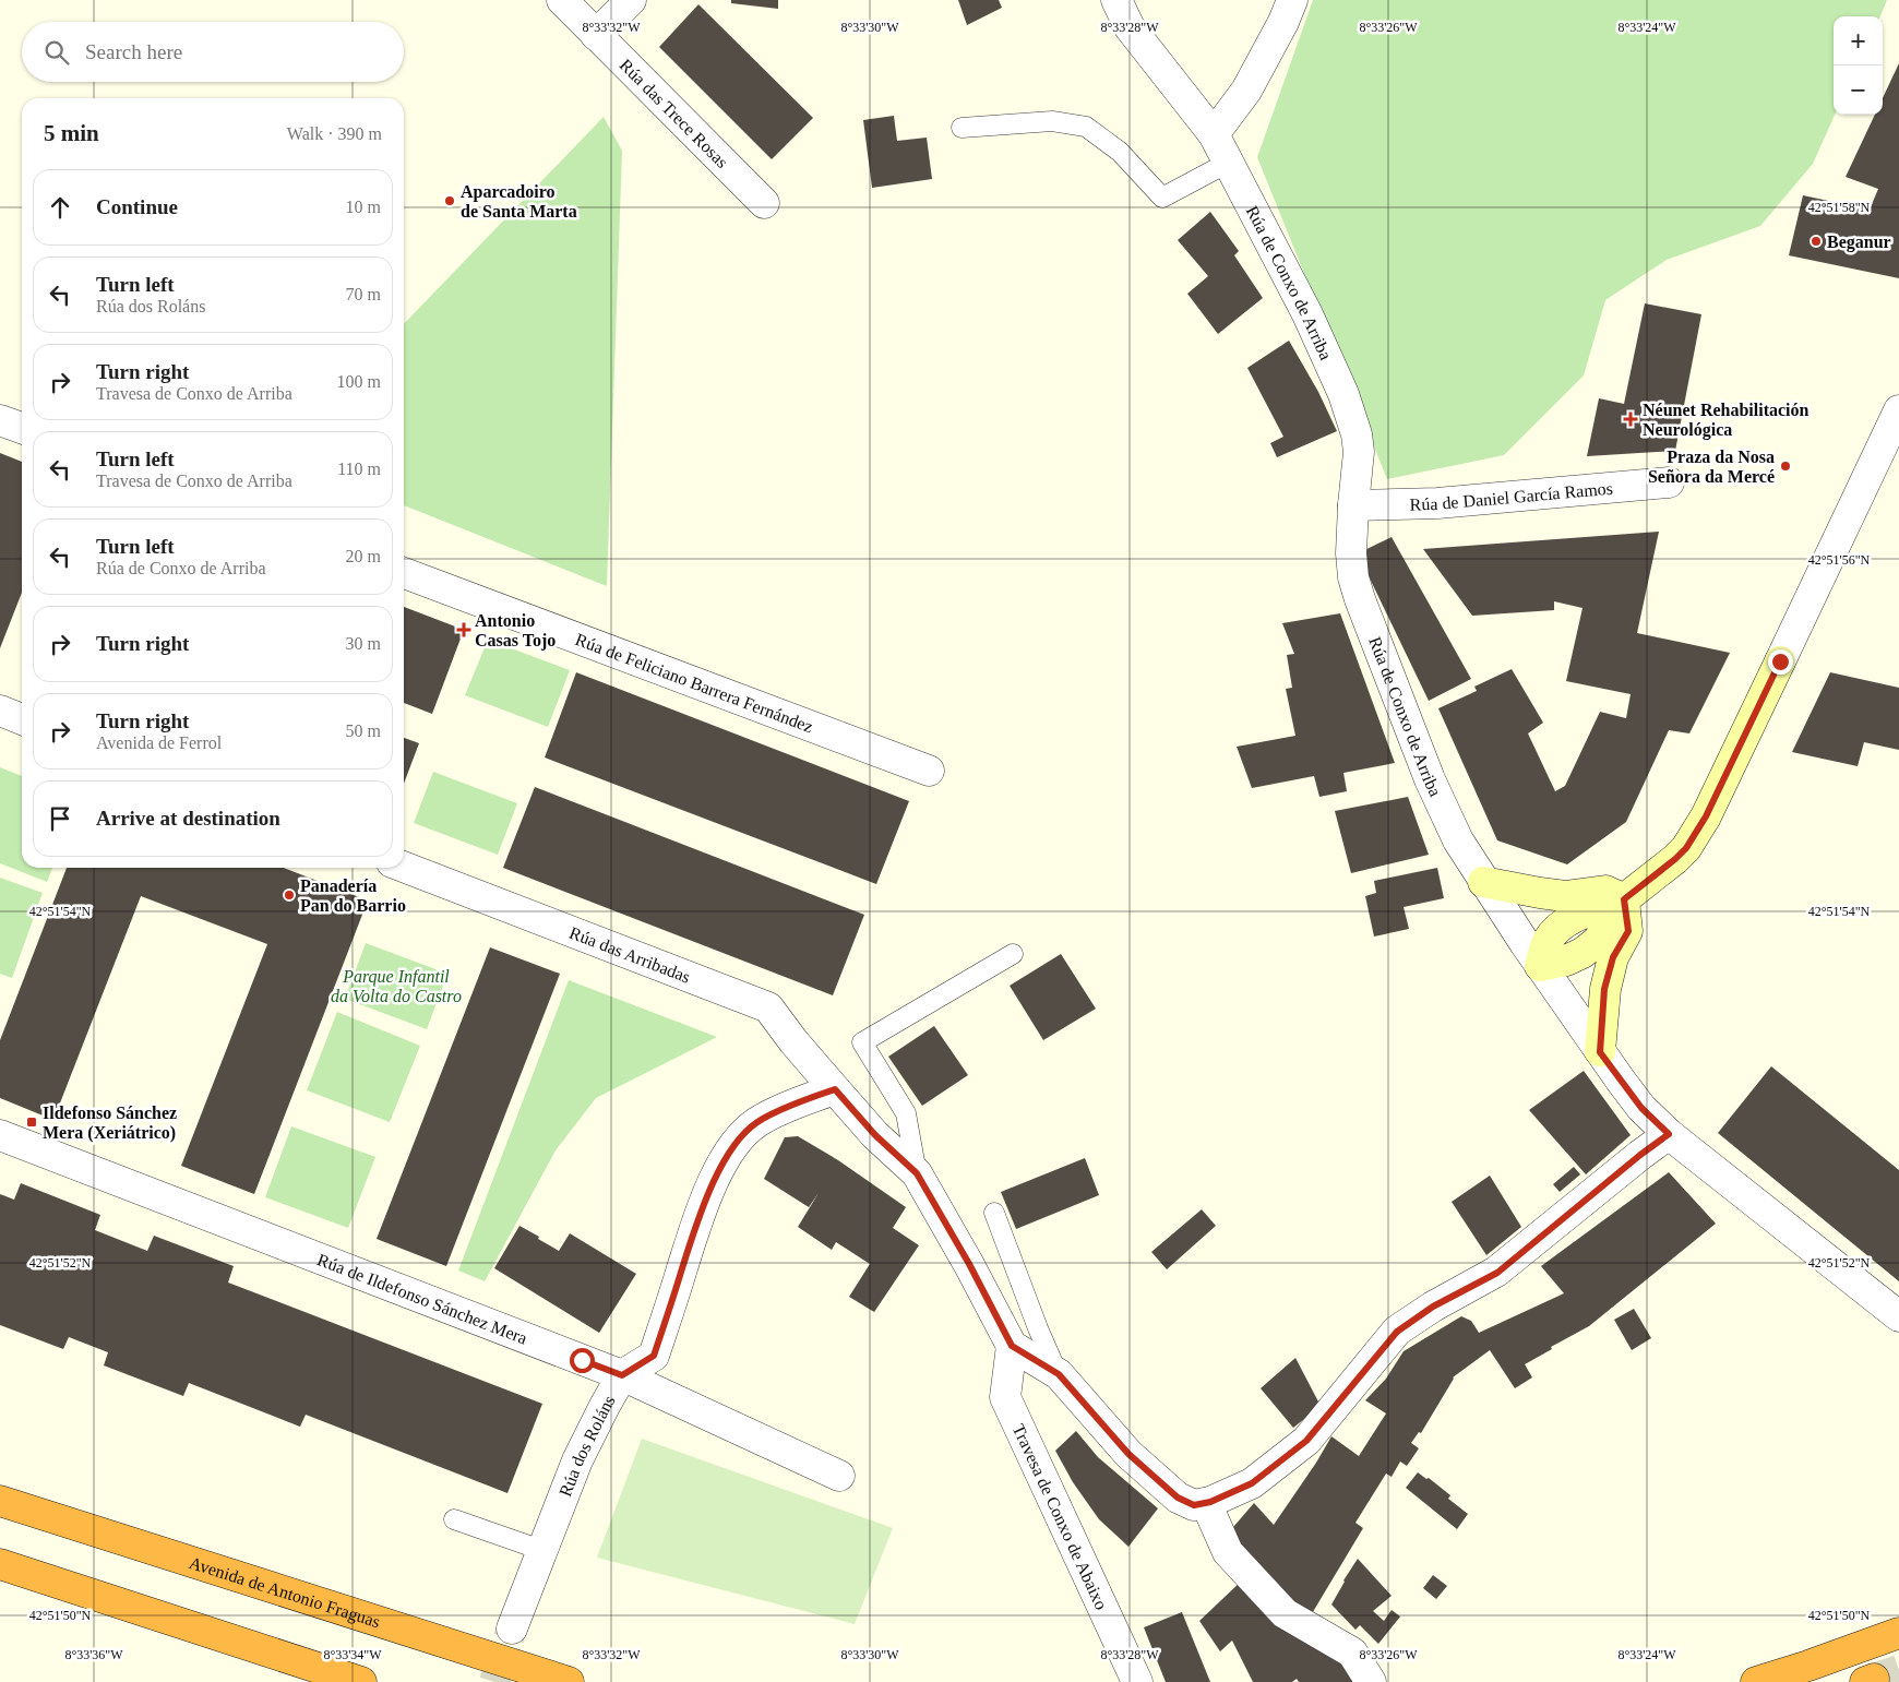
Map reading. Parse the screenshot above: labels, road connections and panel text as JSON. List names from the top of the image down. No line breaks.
{"streets":{"highway":["Avenida de Antonio Fraguas"],"street":["Rúa das Trece Rosas","Rúa de Conxo de Arriba","Rúa de Daniel García Ramos","Rúa de Feliciano Barrera Fernández","Rúa das Arribadas","Rúa de Ildefonso Sánchez Mera","Rúa dos Roláns","Travesa de Conxo de Abaixo"]},"crossings":[["Rúa de Conxo de Arriba","Rúa de Daniel García Ramos"],["Rúa das Arribadas","Rúa dos Roláns"],["Rúa das Arribadas","Travesa de Conxo de Abaixo"],["Rúa de Ildefonso Sánchez Mera","Rúa dos Roláns"]],"parks":["Parque Infantil da Volta do Castro"],"places":{"other":["Aparcadoiro de Santa Marta","Beganur","Praza da Nosa Señora da Mercé","Panadería Pan do Barrio"],"health":["Néunet Rehabilitación Neurológica","Antonio Casas Tojo"],"transit":["Ildefonso Sánchez Mera (Xeriátrico)"]},"page":{"map_buttons":["+","−"],"search":"Search here","heading":["5 min","Walk · 390 m"],"list":[["Continue","10 m"],["Turn left","Rúa dos Roláns","70 m"],["Turn right","Travesa de Conxo de Arriba","100 m"],["Turn left","Travesa de Conxo de Arriba","110 m"],["Turn left","Rúa de Conxo de Arriba","20 m"],["Turn right","30 m"],["Turn right","Avenida de Ferrol","50 m"],"Arrive at destination"]},"coordinates":["8°33'32\"W","8°33'30\"W","8°33'28\"W","8°33'26\"W","8°33'24\"W","42°51'58\"N","42°51'56\"N","42°51'54\"N","42°51'52\"N","42°51'50\"N","8°33'36\"W","8°33'34\"W"]}
